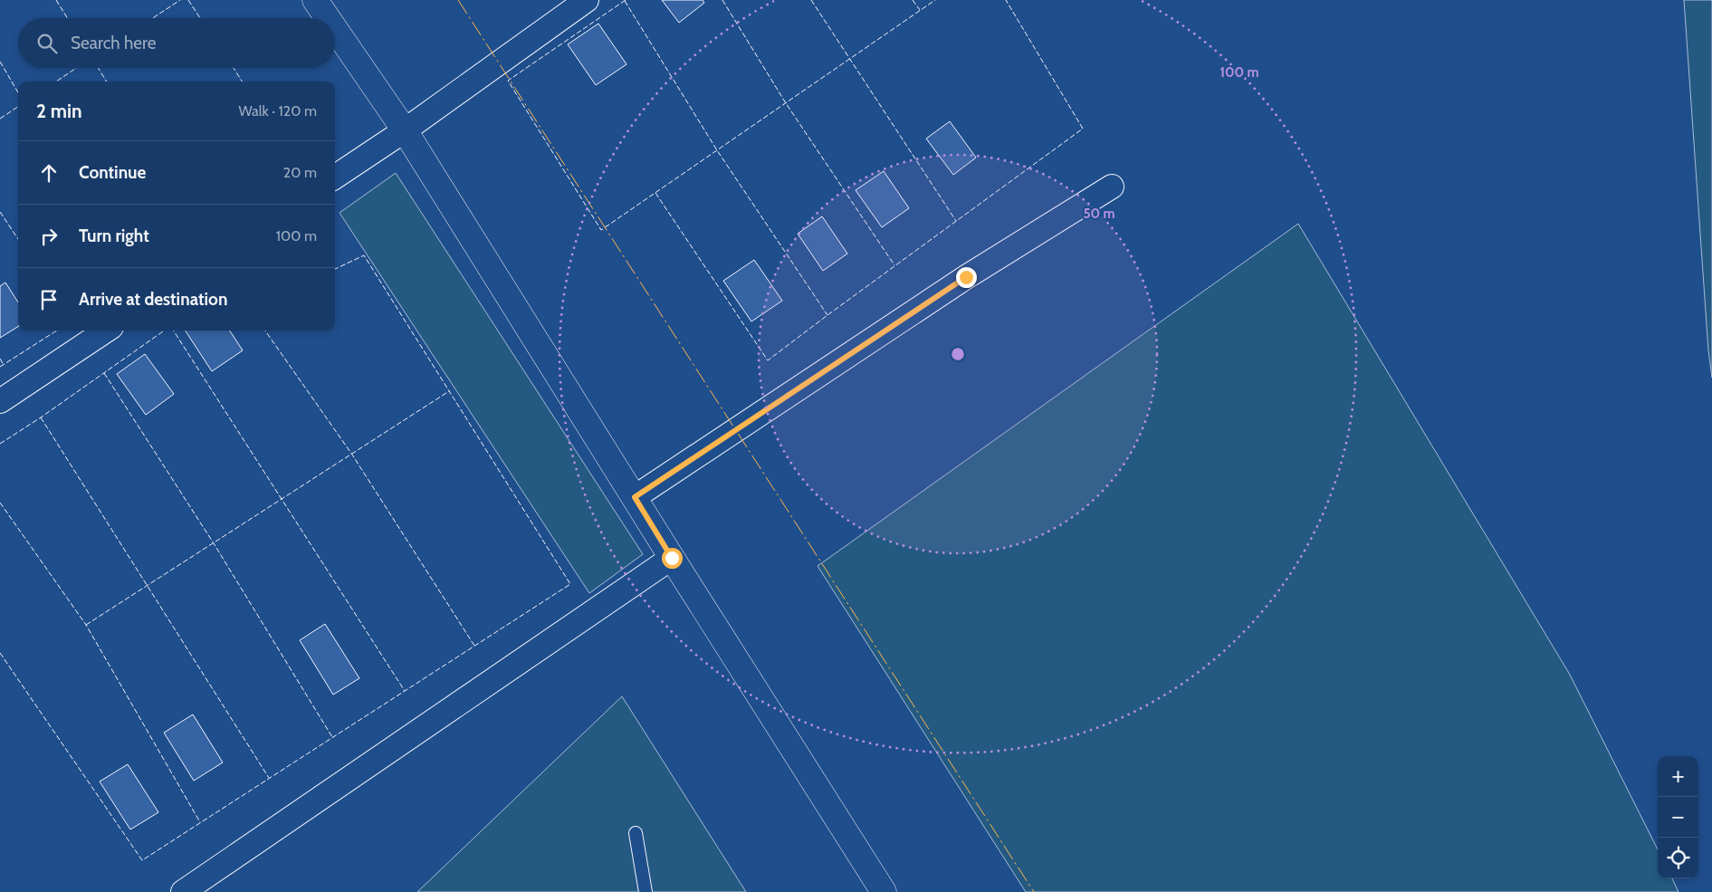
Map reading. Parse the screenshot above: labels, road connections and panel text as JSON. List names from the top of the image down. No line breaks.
{"page":{"search":"Search here","heading":["2 min","Walk · 120 m"],"list":[["Continue","20 m"],["Turn right","100 m"],"Arrive at destination"],"map_buttons":["+","−"]},"rings":["100 m","50 m"]}
